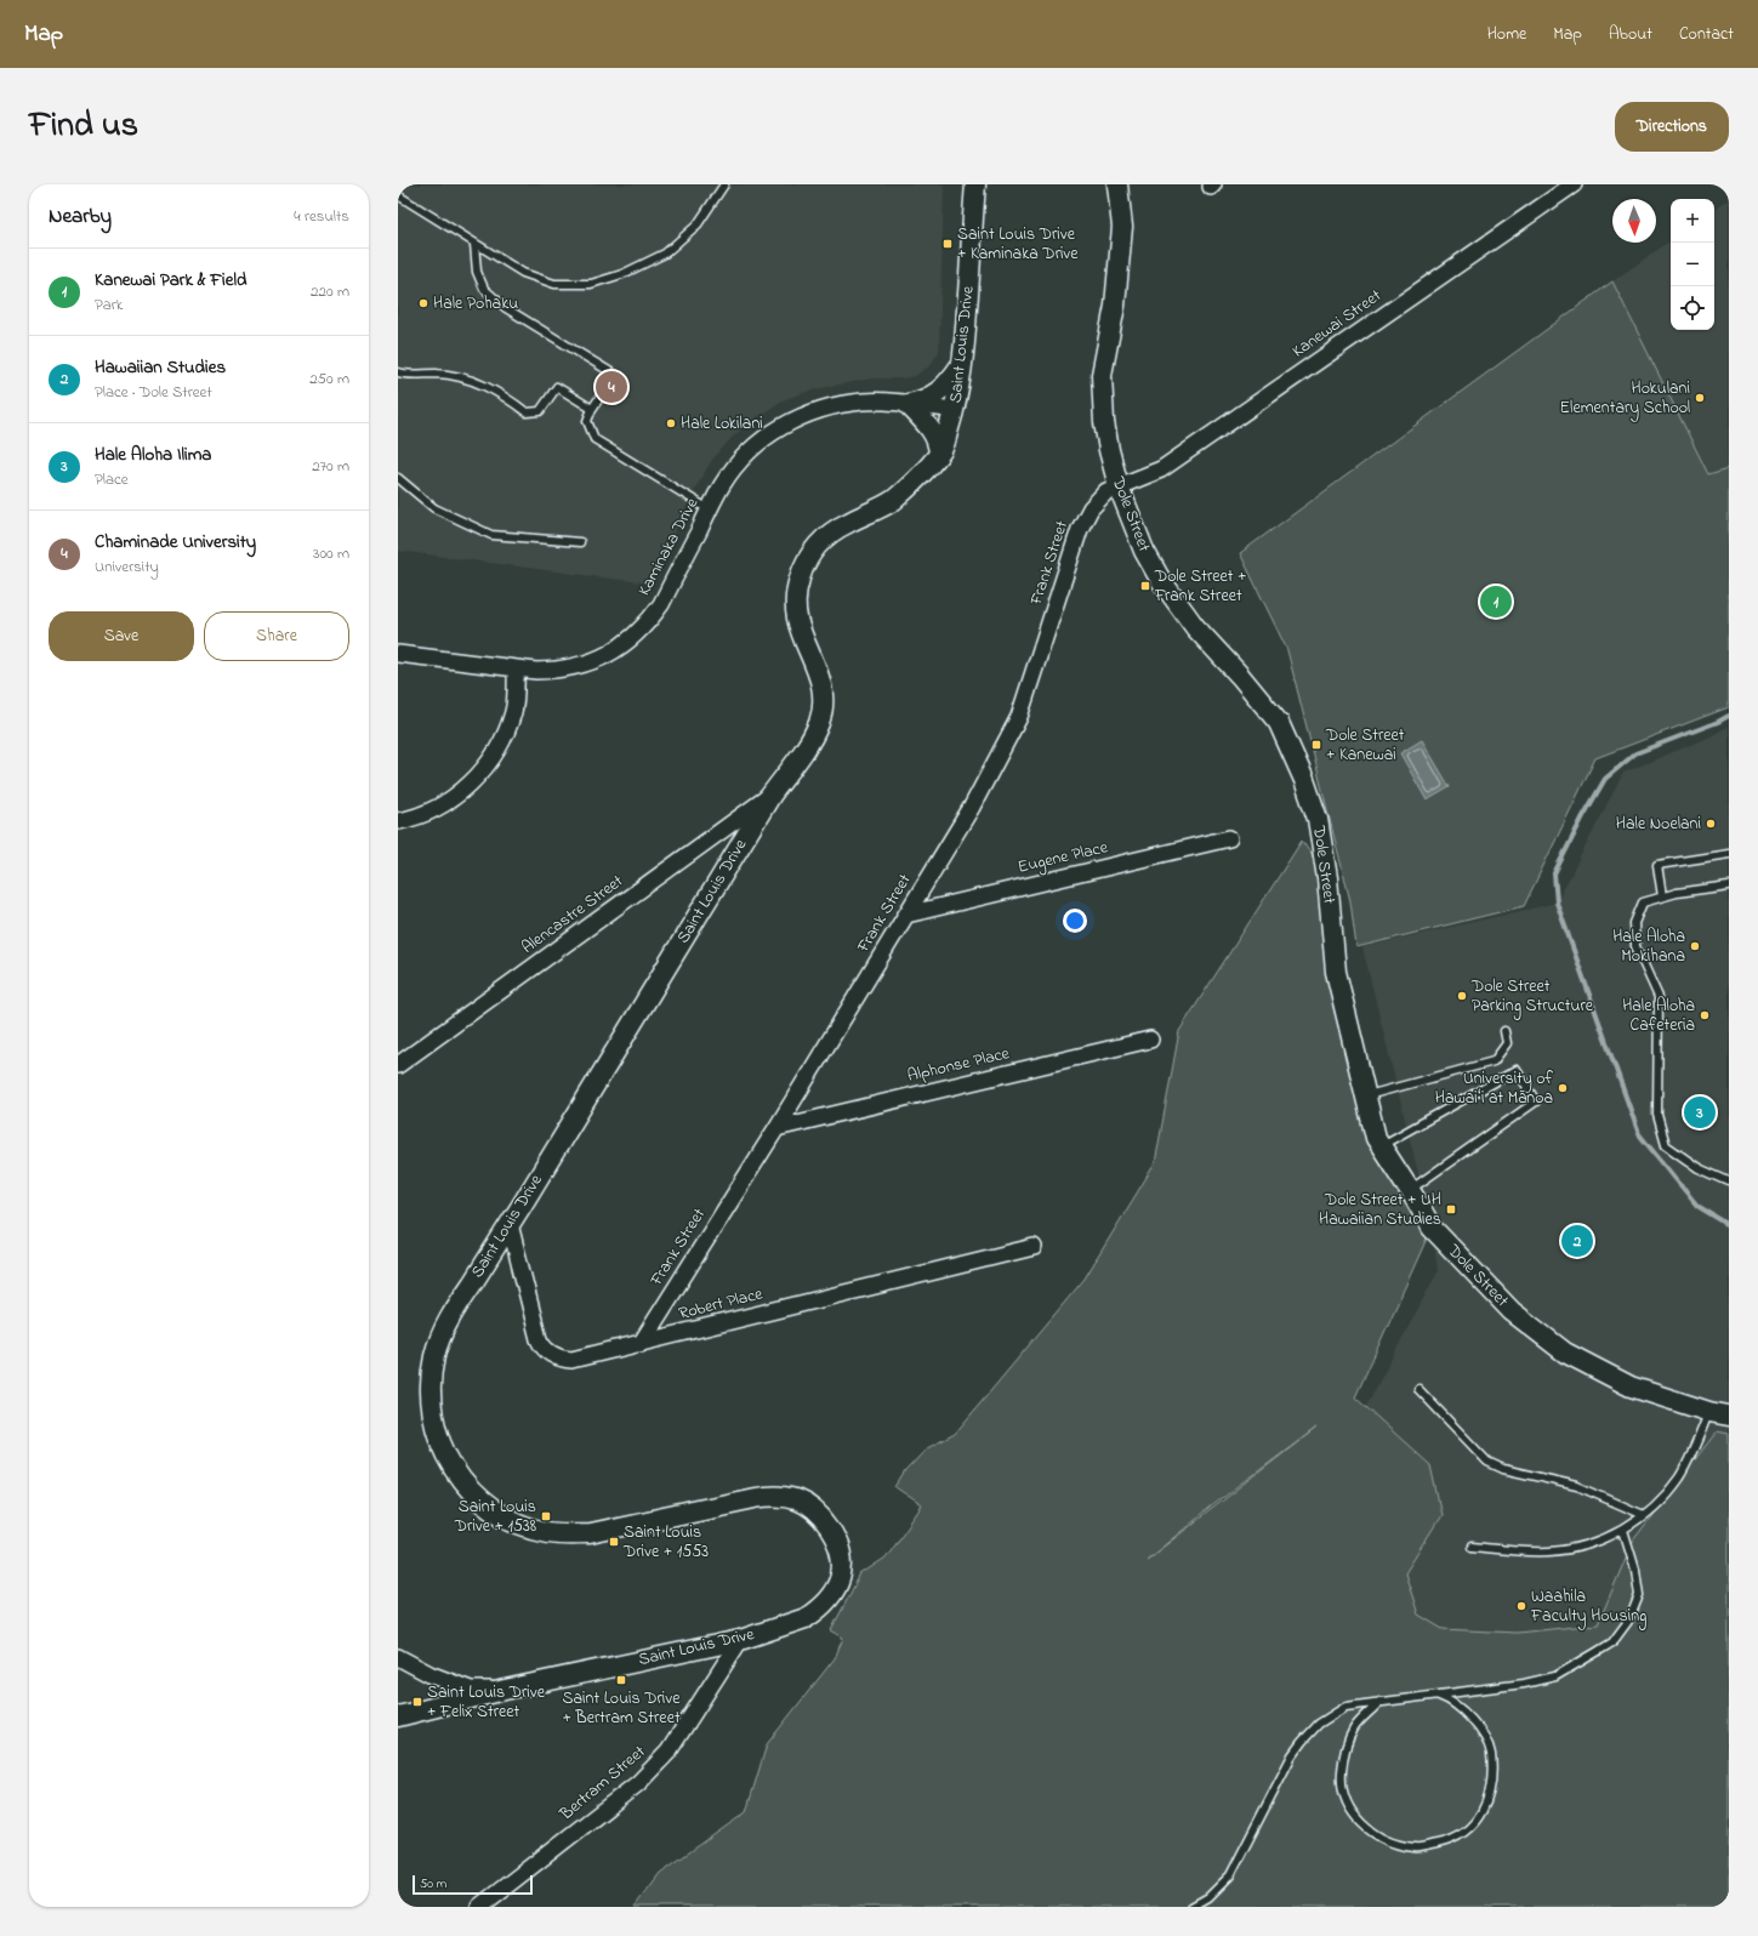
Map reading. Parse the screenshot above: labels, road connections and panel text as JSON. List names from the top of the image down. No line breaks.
{"streets":{"street":["Kanewai Street","Saint Louis Drive","Dole Street","Kaminaka Drive","Frank Street","Eugene Place","Alencastre Street","Alphonse Place","Robert Place","Bertram Street"]},"crossings":[["Kanewai Street","Dole Street"],["Kanewai Street","Frank Street"],["Saint Louis Drive","Kaminaka Drive"],["Saint Louis Drive","Alencastre Street"],["Saint Louis Drive","Robert Place"],["Saint Louis Drive","Bertram Street"],["Dole Street","Frank Street"],["Frank Street","Eugene Place"],["Frank Street","Alphonse Place"],["Frank Street","Robert Place"]],"places":{"transit":["Saint Louis Drive + Kaminaka Drive","Dole Street + Frank Street","Dole Street + Kanewai","Dole Street + UH Hawaiian Studies","Saint Louis Drive + 1538","Saint Louis Drive + 1553","Saint Louis Drive + Bertram Street","Saint Louis Drive + Felix Street"],"other":["Hale Pohaku","Hokulani Elementary School","Hale Lokilani","Hale Noelani","Hale Aloha Mokihana","Dole Street Parking Structure","Hale Aloha Cafeteria","University of Hawaiʻi at Mānoa","Waahila Faculty Housing"]},"scale_bar":"50 m","north":"bottom","page":{"header":"Map","nav":["Home","Map","About","Contact"],"title":"Find us","buttons":["Directions",["Save","Share"]],"heading":["Nearby","4 results"],"map_buttons":["+","−"],"list":[{"mark":"1","name":"Kanewai Park & Field","note":"Park","value":"220 m"},{"mark":"2","name":"Hawaiian Studies","note":"Place · Dole Street","value":"250 m"},{"mark":"3","name":"Hale Aloha Ilima","note":"Place","value":"270 m"},{"mark":"4","name":"Chaminade University","note":"University","value":"300 m"}],"pins":["4","1","3","2"],"scale":"50 m"}}
